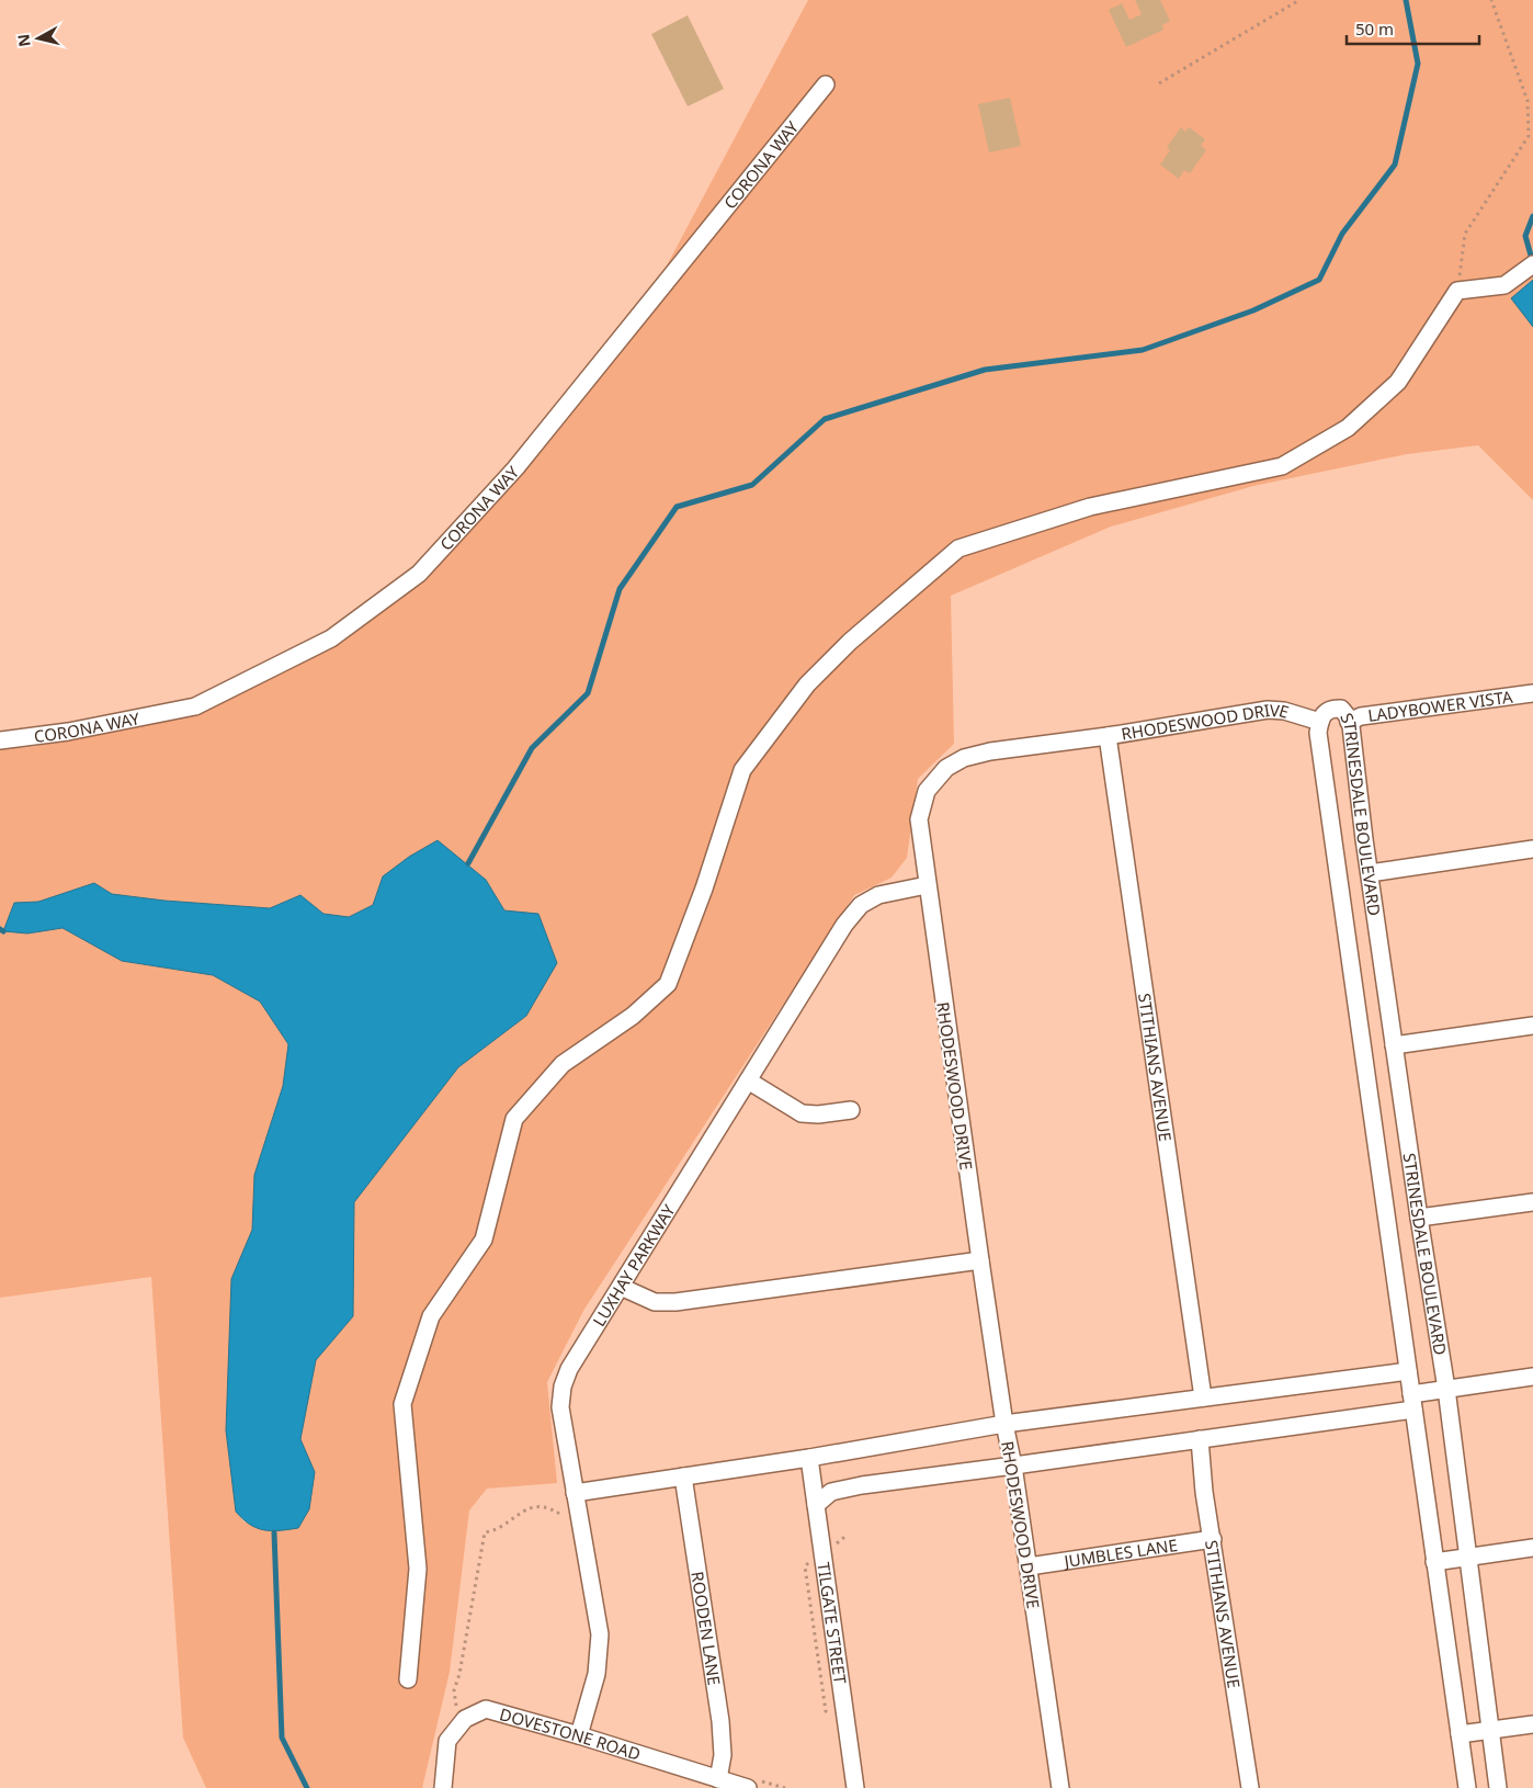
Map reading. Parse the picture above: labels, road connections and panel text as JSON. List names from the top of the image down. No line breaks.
{"streets":{"street":["CORONA WAY","LADYBOWER VISTA","RHODESWOOD DRIVE","STRINESDALE BOULEVARD","STITHIANS AVENUE","LUXHAY PARKWAY","JUMBLES LANE","TILGATE STREET","ROODEN LANE","DOVESTONE ROAD"]},"crossings":[["LADYBOWER VISTA","STRINESDALE BOULEVARD"],["RHODESWOOD DRIVE","STRINESDALE BOULEVARD"],["RHODESWOOD DRIVE","STITHIANS AVENUE"],["RHODESWOOD DRIVE","LUXHAY PARKWAY"],["RHODESWOOD DRIVE","JUMBLES LANE"],["STITHIANS AVENUE","JUMBLES LANE"],["LUXHAY PARKWAY","DOVESTONE ROAD"],["ROODEN LANE","DOVESTONE ROAD"]],"scale_bar":"50 m","north":"left"}
